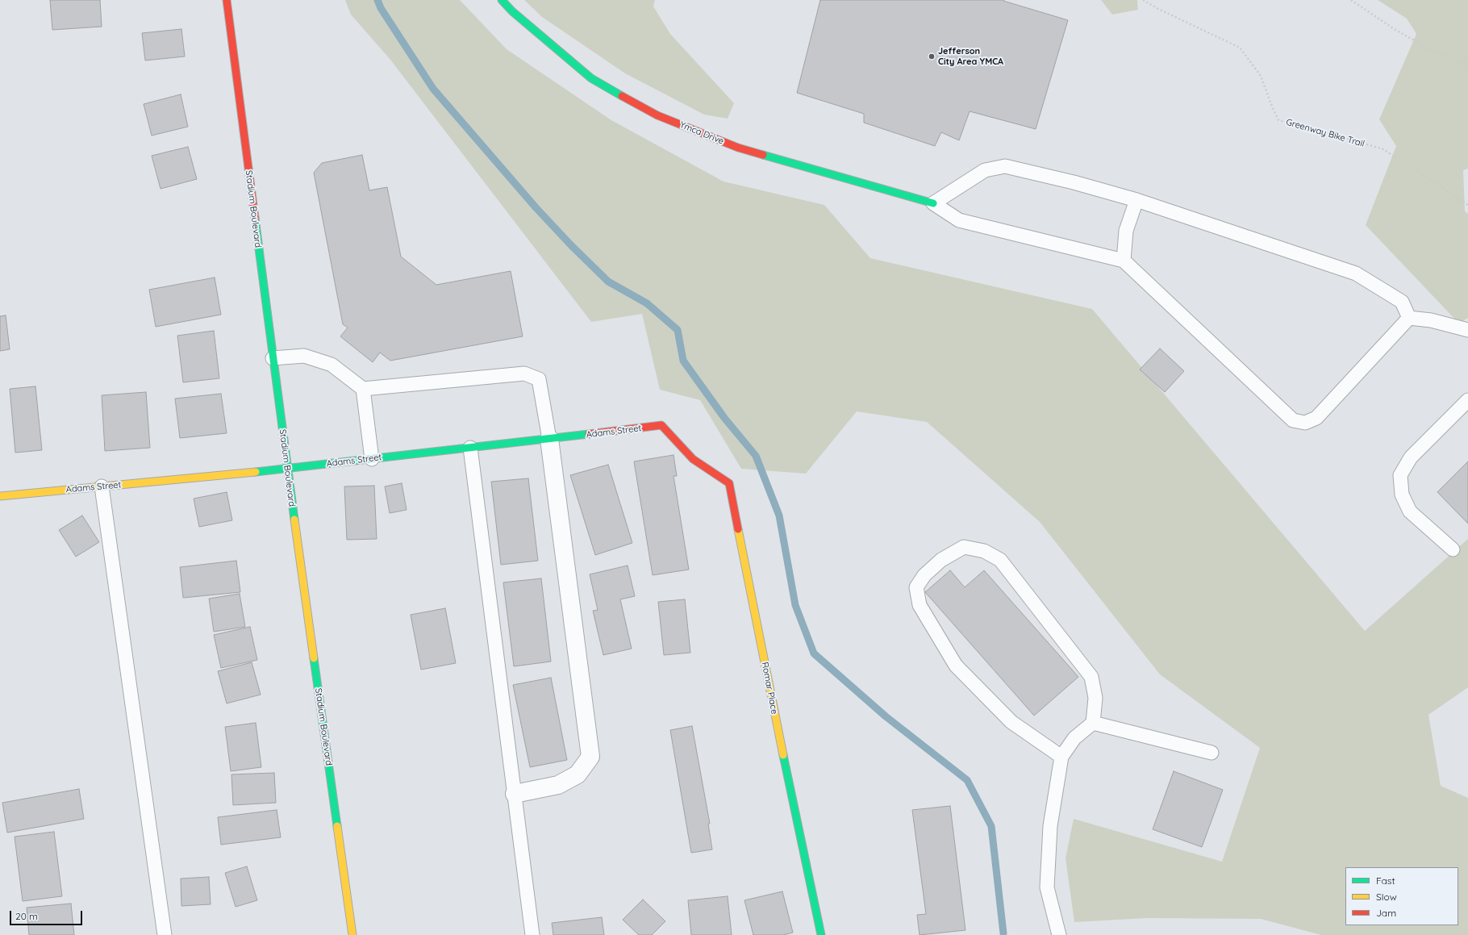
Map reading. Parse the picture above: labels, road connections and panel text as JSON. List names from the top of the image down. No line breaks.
{"streets":{"street":["Ymca Drive","Stadium Boulevard","Adams Street","Romar Place"],"path":["Greenway Bike Trail"]},"crossings":[["Stadium Boulevard","Adams Street"],["Adams Street","Romar Place"]],"places":["Jefferson City Area YMCA"],"legend":["Fast","Slow","Jam"],"scale_bar":"20 m"}
